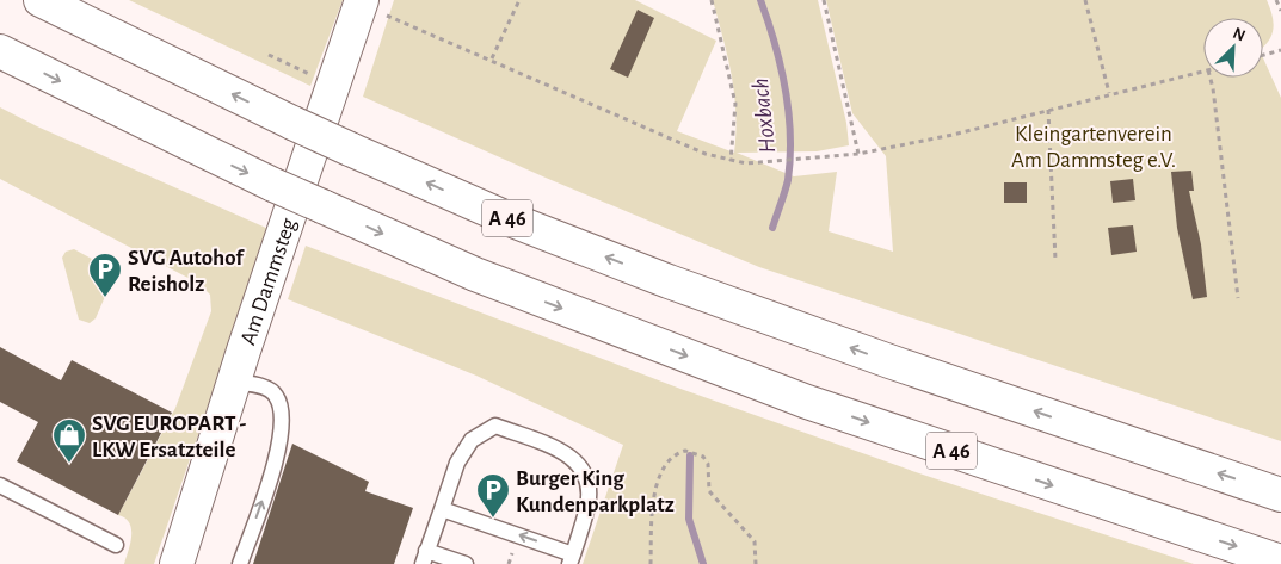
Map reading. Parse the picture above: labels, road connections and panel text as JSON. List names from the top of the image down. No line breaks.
{"streets":{"main road":["A 46","Am Dammsteg"]},"water":["Hoxbach"],"parks":["Kleingartenverein Am Dammsteg e.V."],"places":{"parking":["SVG Autohof Reisholz","Burger King Kundenparkplatz"],"shop":["SVG EUROPART - LKW Ersatzteile"]},"north":"top right"}
